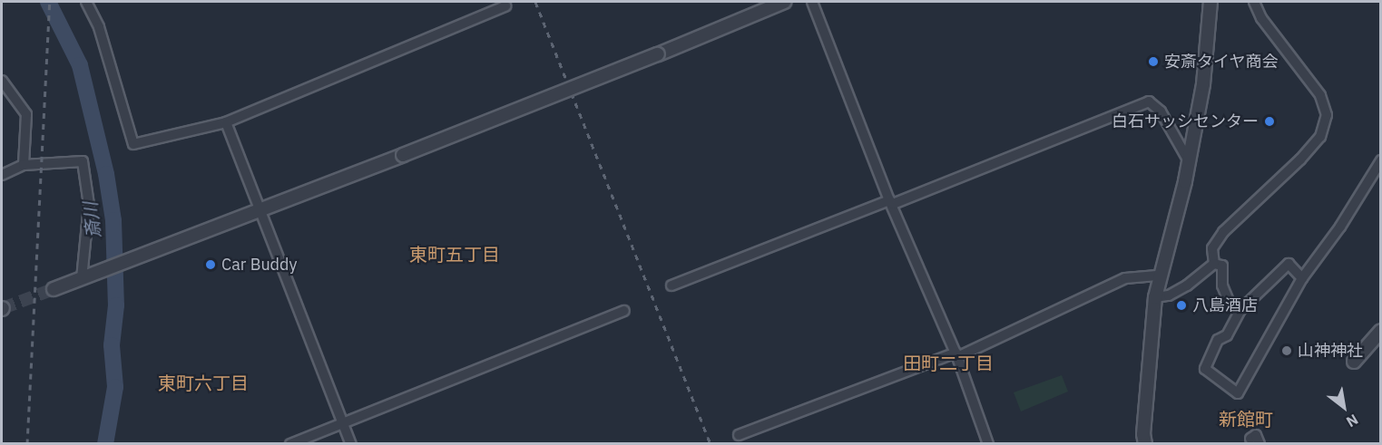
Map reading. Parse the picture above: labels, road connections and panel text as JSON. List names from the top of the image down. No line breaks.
{"districts":["東町五丁目","田町二丁目","東町六丁目","新館町"],"water":["斎川"],"places":["安斎タイヤ商会","白石サッシセンター","Car Buddy","八島酒店","山神神社"],"north":"bottom right"}
